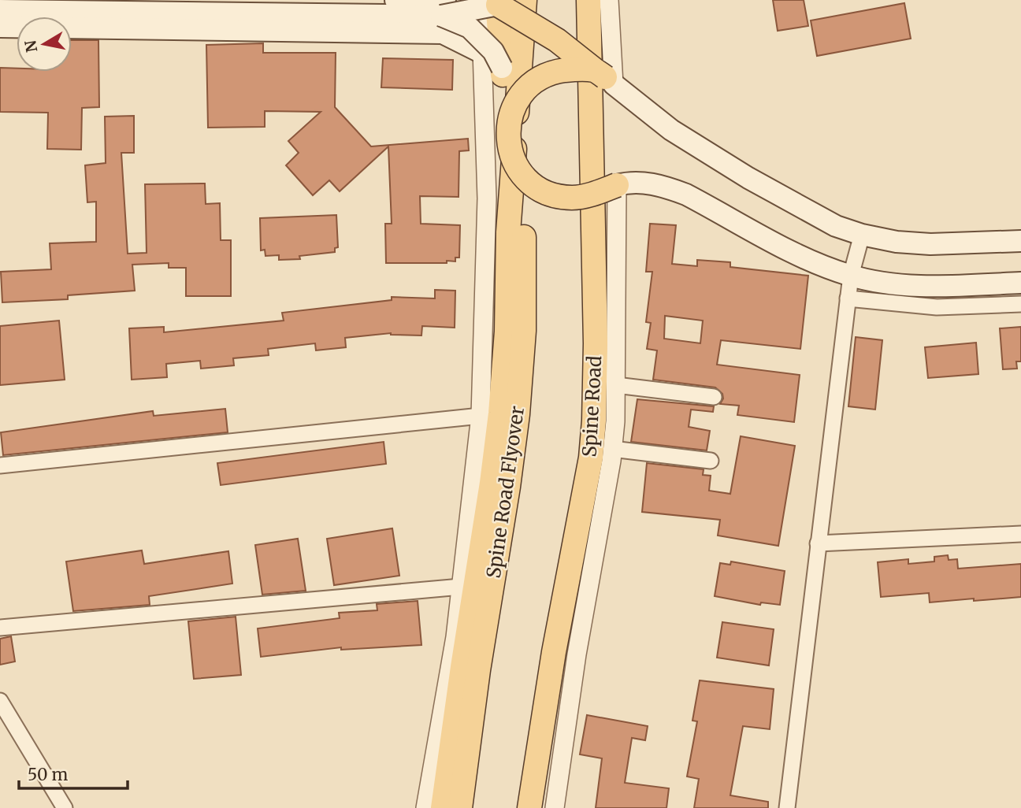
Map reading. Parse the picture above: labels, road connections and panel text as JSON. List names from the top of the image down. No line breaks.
{"streets":{"main road":["Spine Road","Spine Road Flyover"]},"crossings":[["Spine Road","Spine Road Flyover"]],"scale_bar":"50 m","north":"left"}
